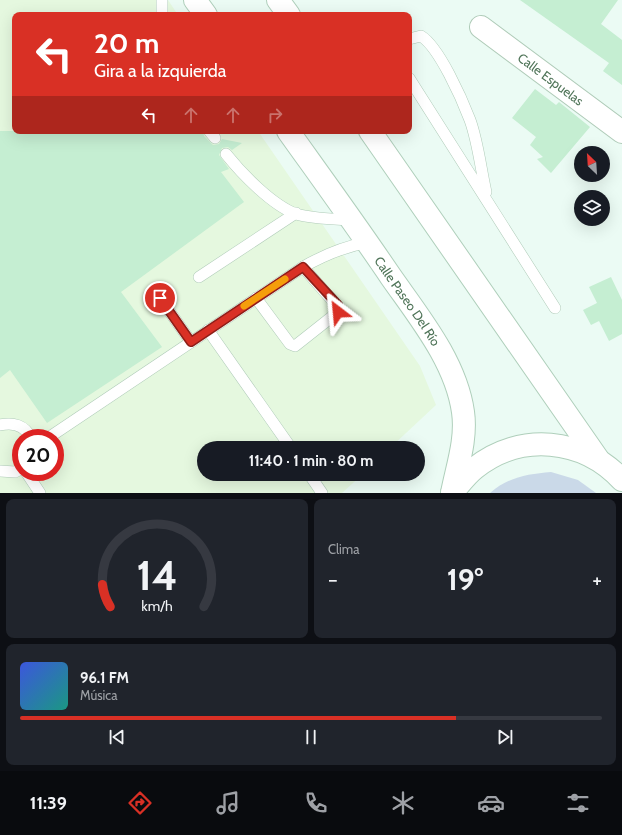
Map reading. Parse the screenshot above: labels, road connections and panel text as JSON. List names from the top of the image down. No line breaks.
{"streets":{"main road":["Calle Espuelas","Calle Paseo Del Río"]},"north":"top left","page":{"turn":["20 m","Gira a la izquierda"],"limit":"20","trip":"11:40 · 1 min · 80 m","tile":"Clima","heat":["−","19°","+"],"song":["96.1 FM","Música"],"tabs":"11:39","gauge":["14","km/h"]}}
